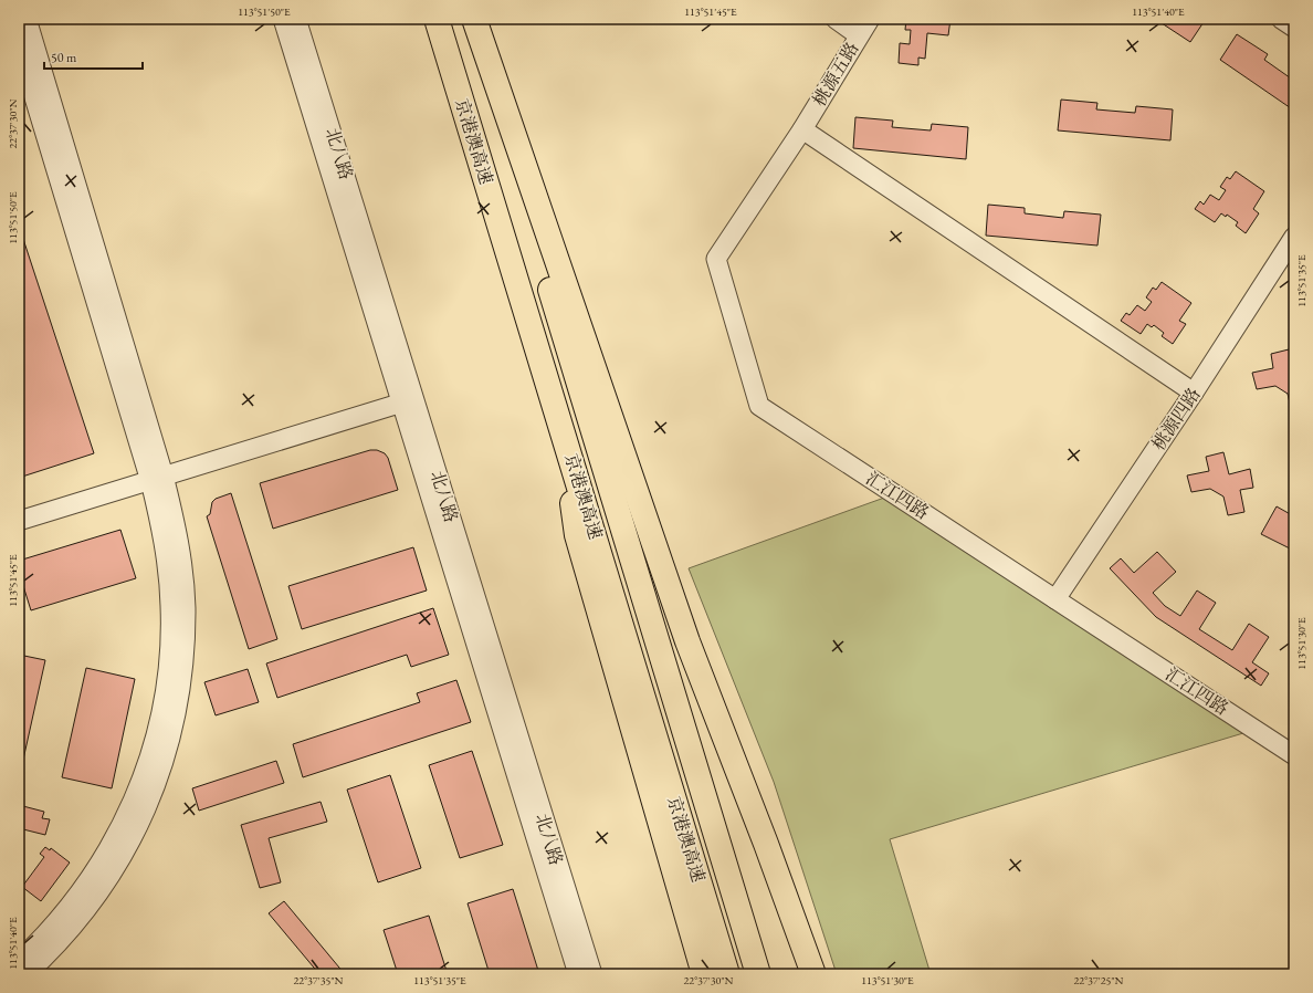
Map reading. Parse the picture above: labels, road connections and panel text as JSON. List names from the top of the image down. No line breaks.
{"streets":{"highway":["京港澳高速"],"street":["桃源五路","北八路","桃源四路","汇江四路"]},"crossings":[["桃源五路","汇江四路"],["桃源四路","汇江四路"]],"scale_bar":"50 m","coordinates":["113°51'50\"E","113°51'45\"E","113°51'40\"E","22°37'30\"N","113°51'35\"E","113°51'30\"E","22°37'35\"N","22°37'25\"N"]}
